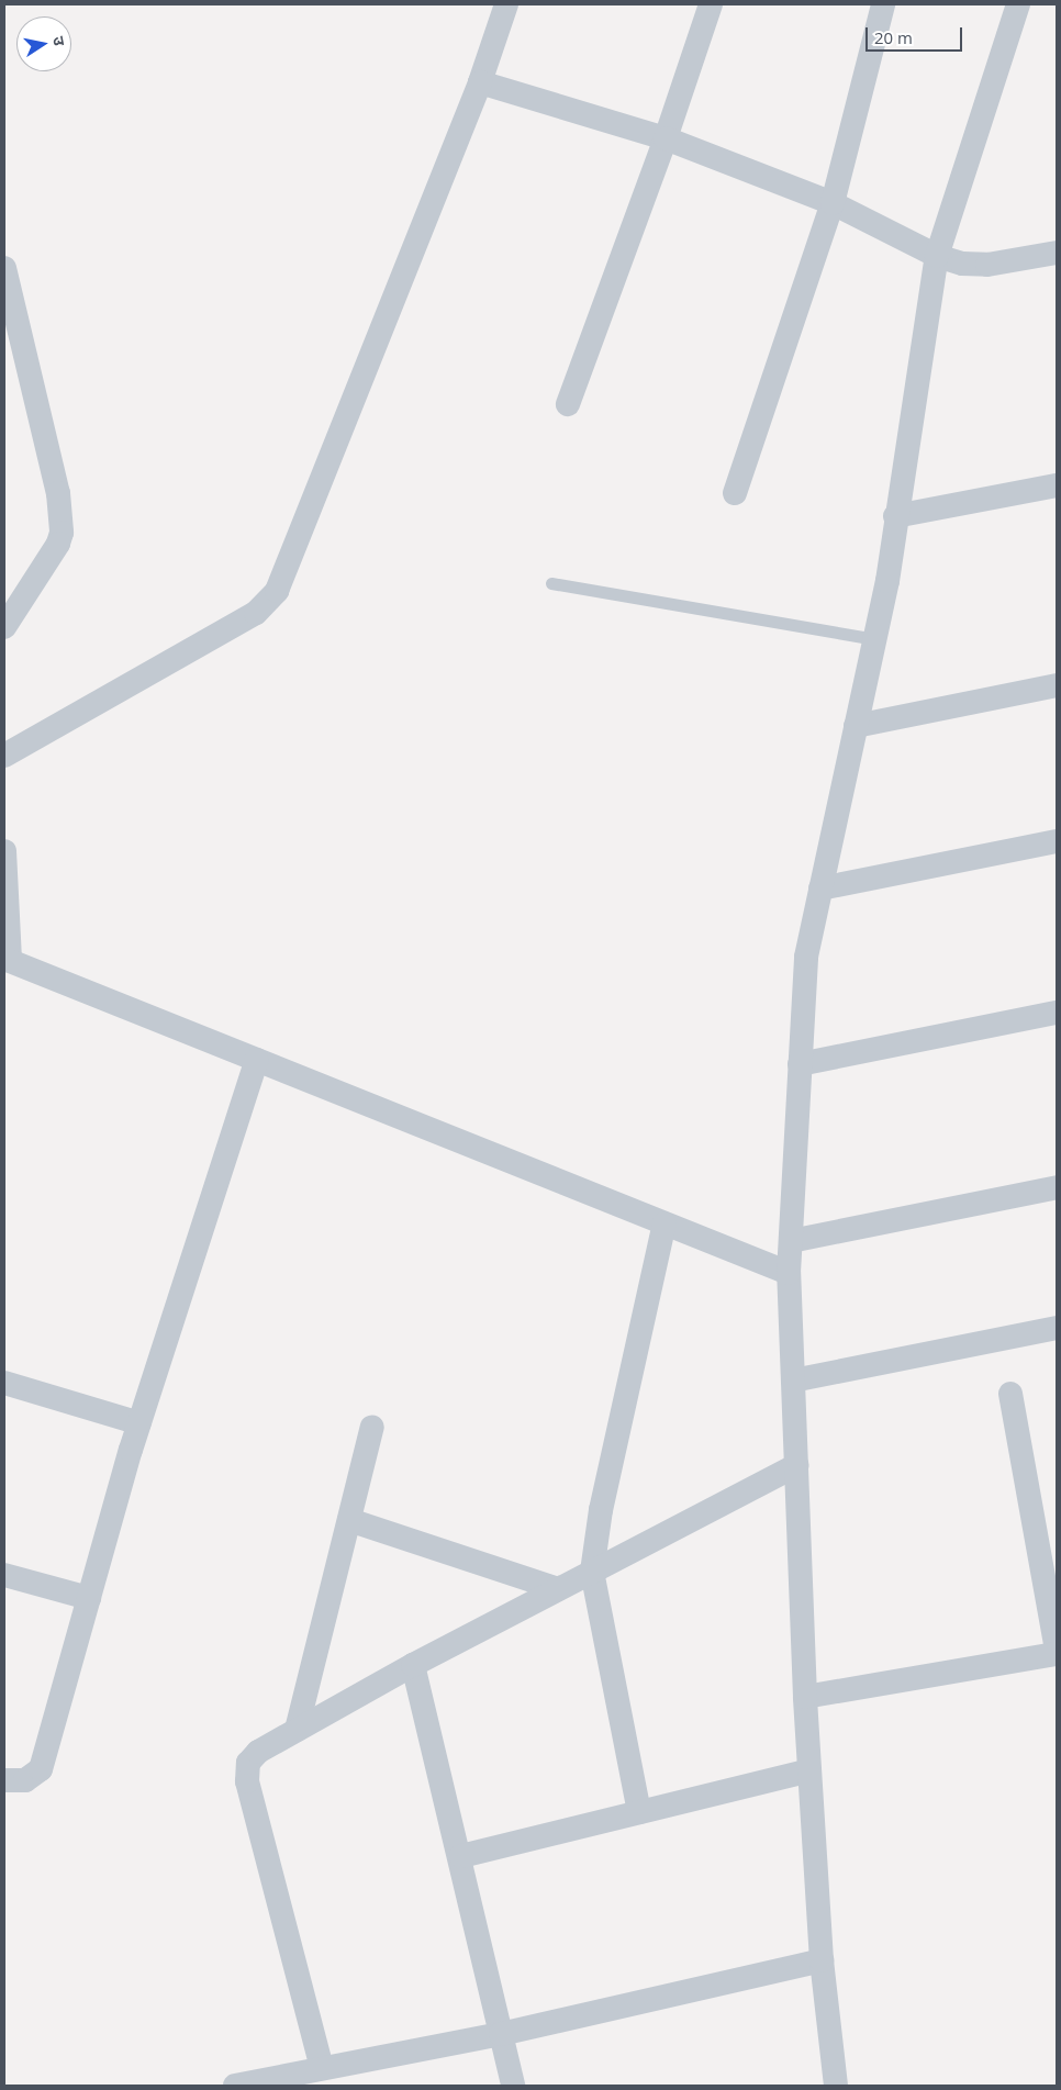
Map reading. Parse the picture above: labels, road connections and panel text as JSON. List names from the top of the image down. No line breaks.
{"scale_bar":"20 m","north":"right"}
